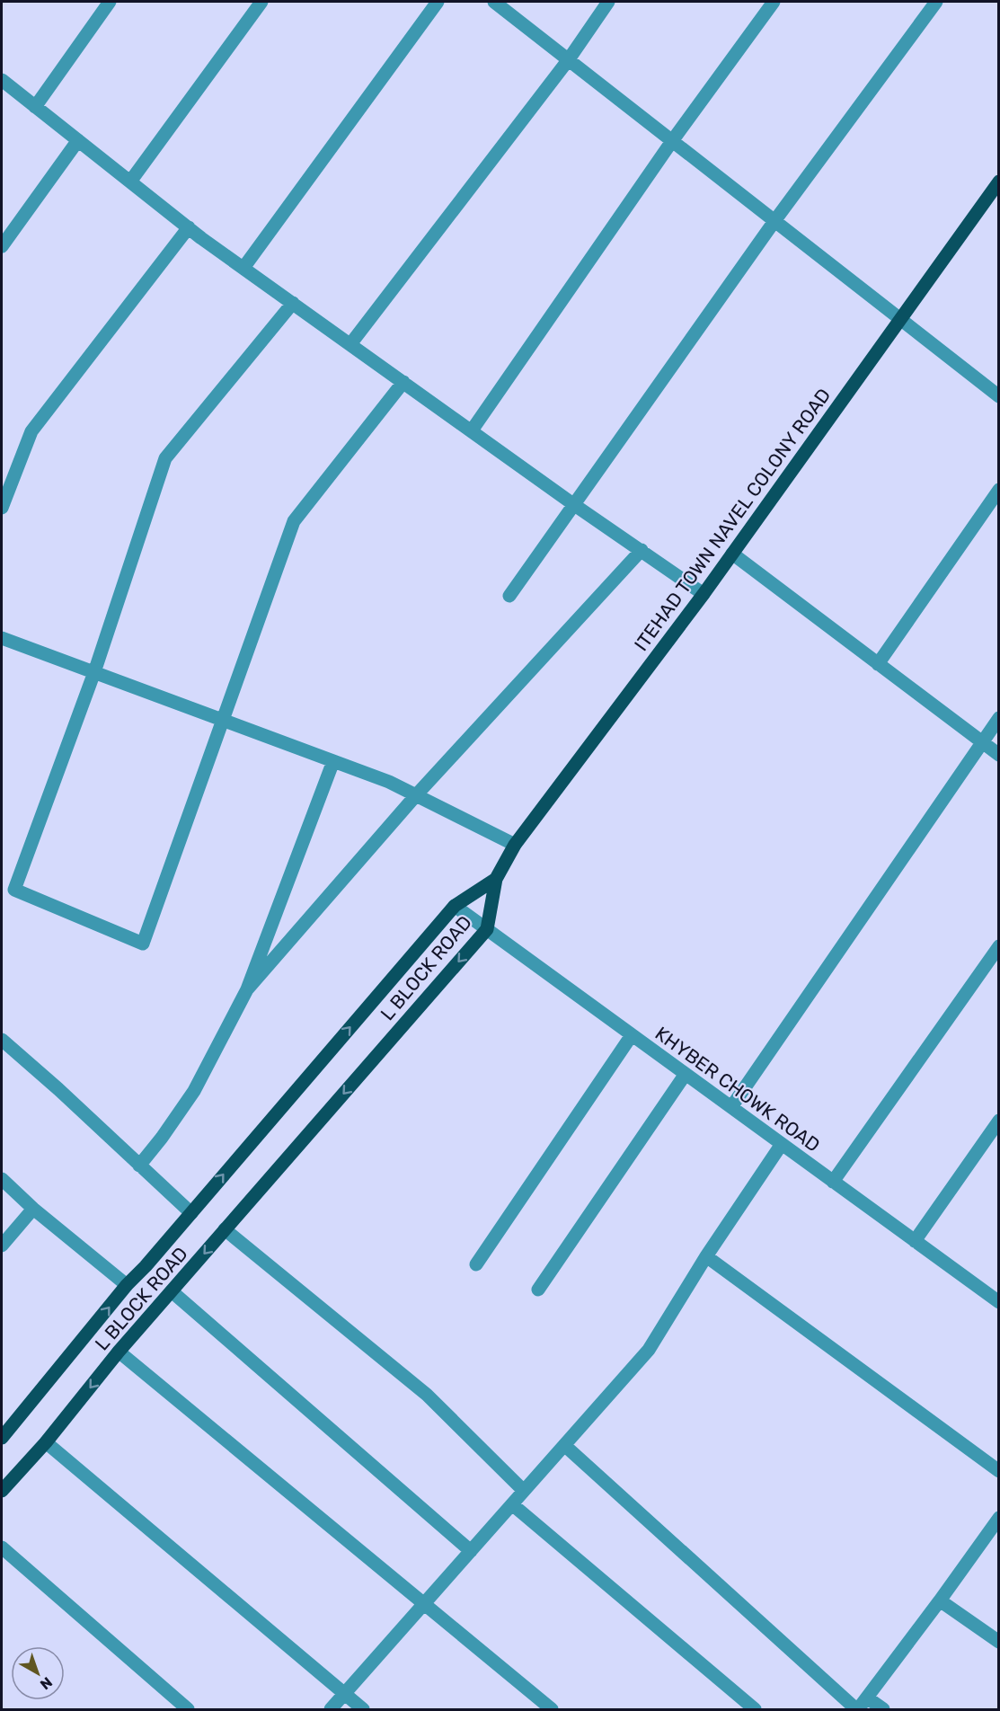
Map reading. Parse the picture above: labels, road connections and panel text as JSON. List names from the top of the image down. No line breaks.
{"streets":{"main road":["ITEHAD TOWN NAVEL COLONY ROAD","L BLOCK ROAD"],"street":["KHYBER CHOWK ROAD"]},"crossings":[["ITEHAD TOWN NAVEL COLONY ROAD","L BLOCK ROAD"],["L BLOCK ROAD","KHYBER CHOWK ROAD"]],"north":"bottom right"}
